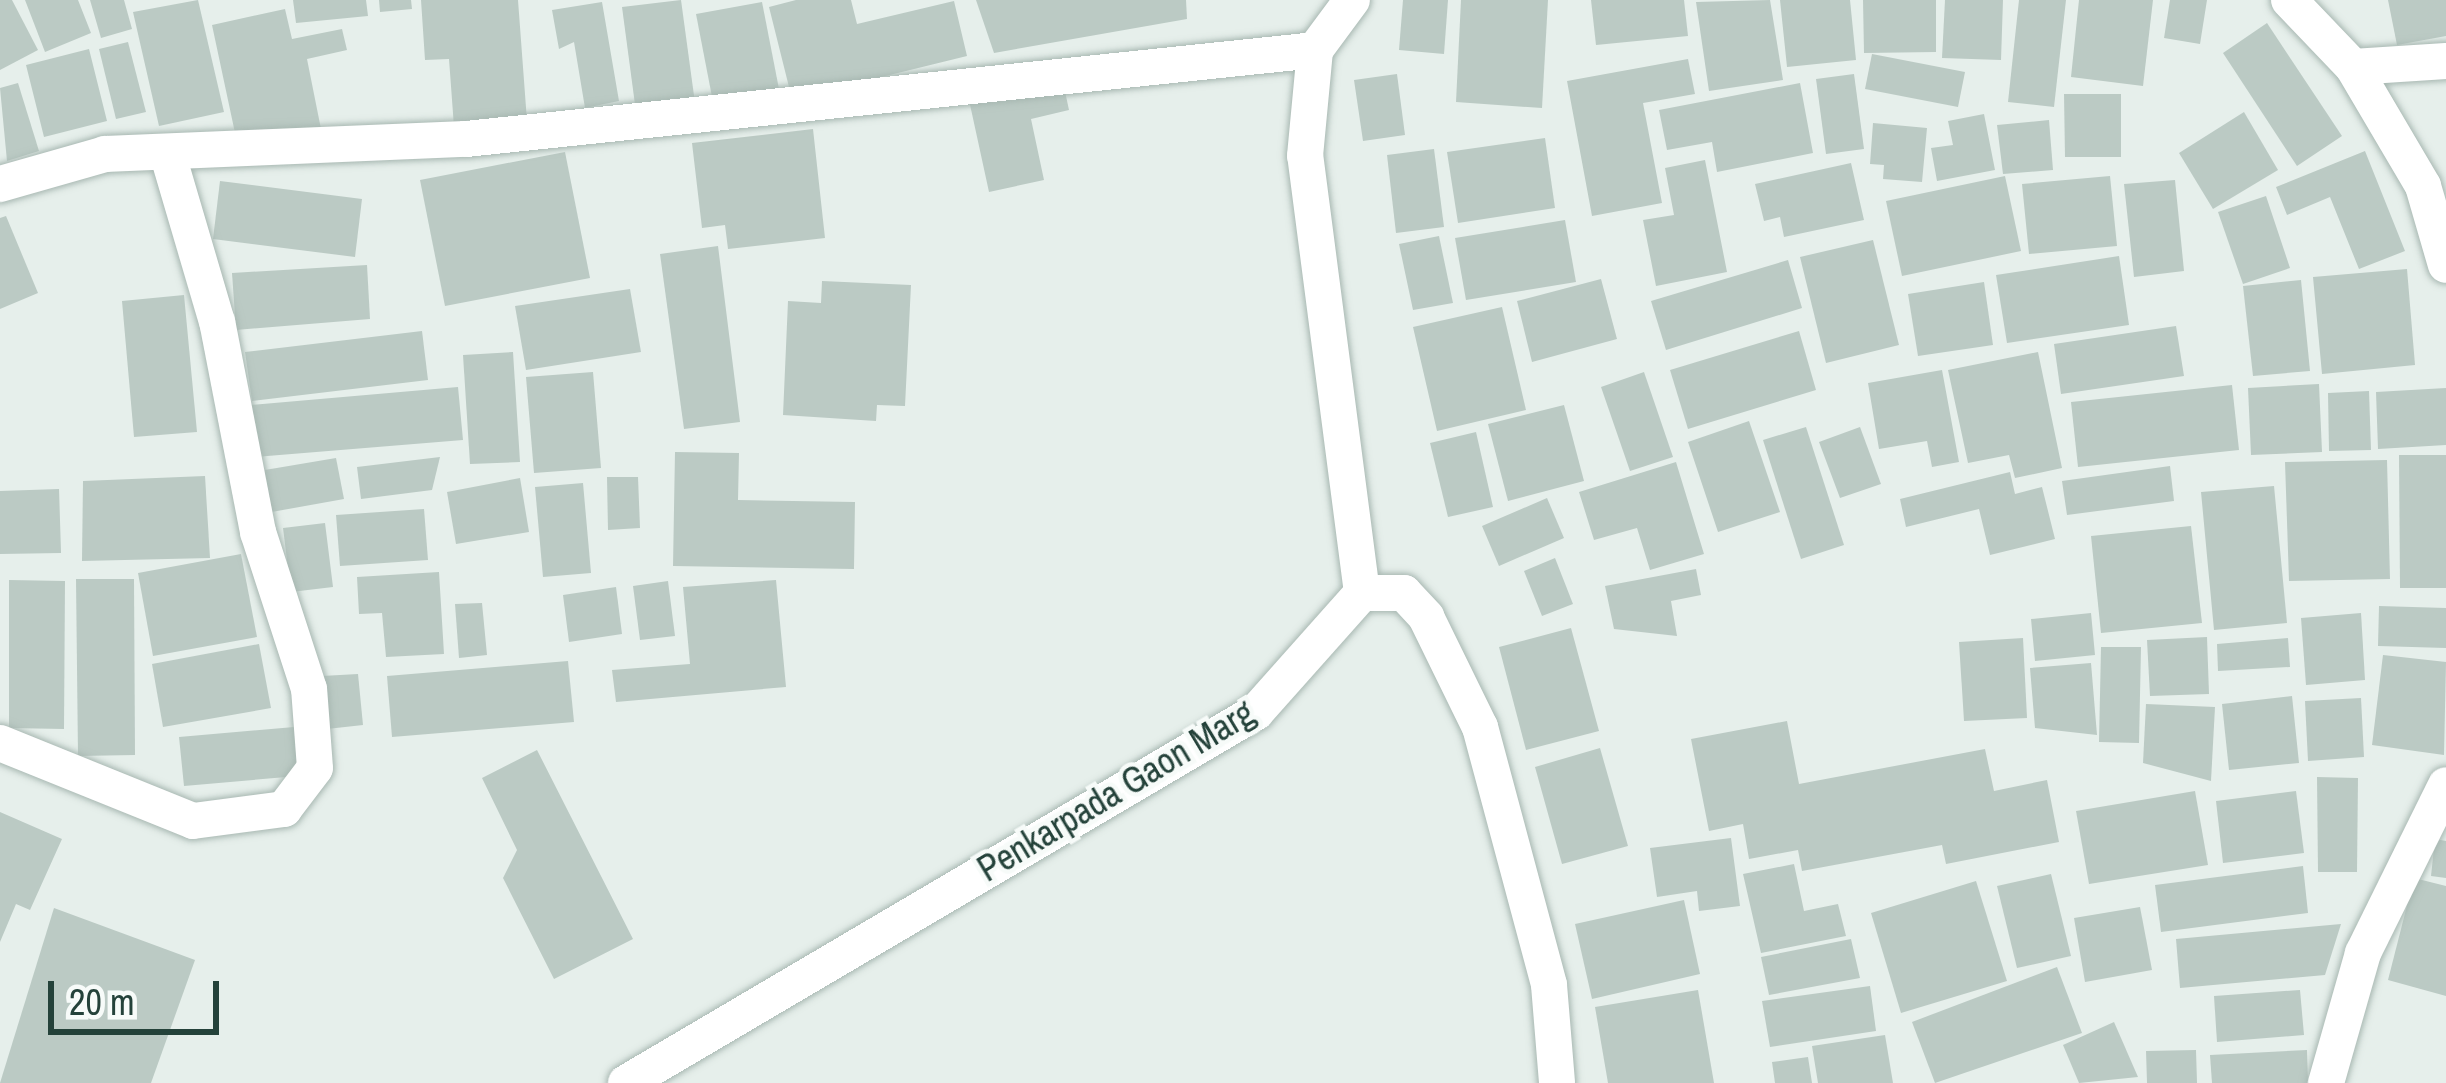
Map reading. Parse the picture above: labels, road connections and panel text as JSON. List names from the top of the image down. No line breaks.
{"streets":{"street":["Penkarpada Gaon Marg"]},"scale_bar":"20 m"}
